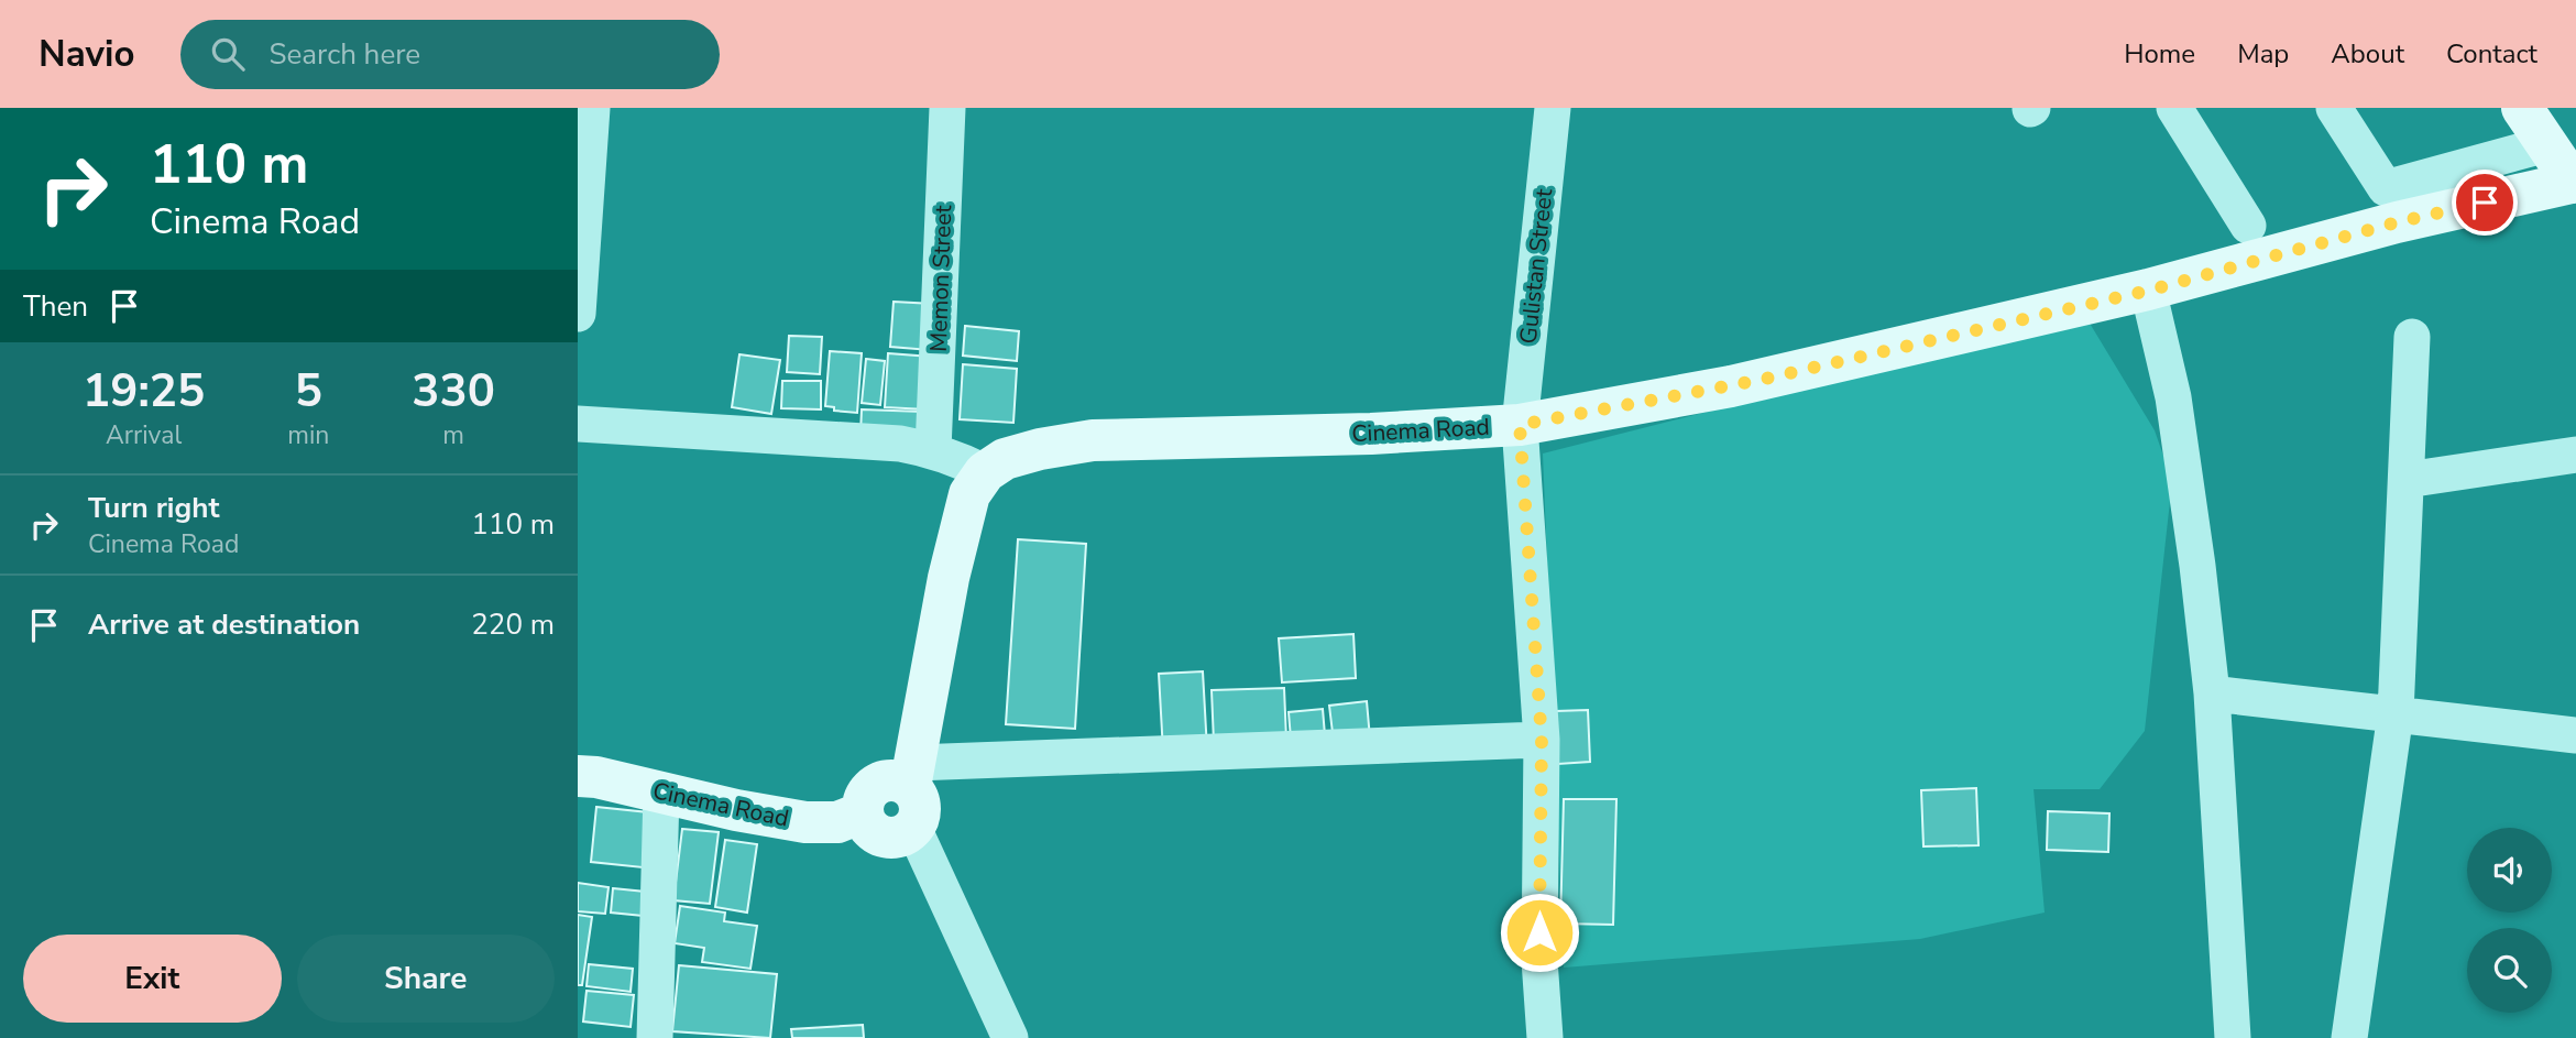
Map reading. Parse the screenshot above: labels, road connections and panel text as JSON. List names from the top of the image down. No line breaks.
{"streets":{"street":["Gulistan Street","Memon Street","Cinema Road"]},"crossings":[["Gulistan Street","Cinema Road"]],"page":{"header":"Navio","search":"Search here","nav":["Home","Map","About","Contact"],"turn":["110 m","Cinema Road"],"then":"Then","eta":["19:25","Arrival","5","min","330","m"],"list":[{"name":"Turn right","note":"Cinema Road","value":"110 m"},{"name":"Arrive at destination","value":"220 m"}],"buttons":["Exit","Share"]}}
